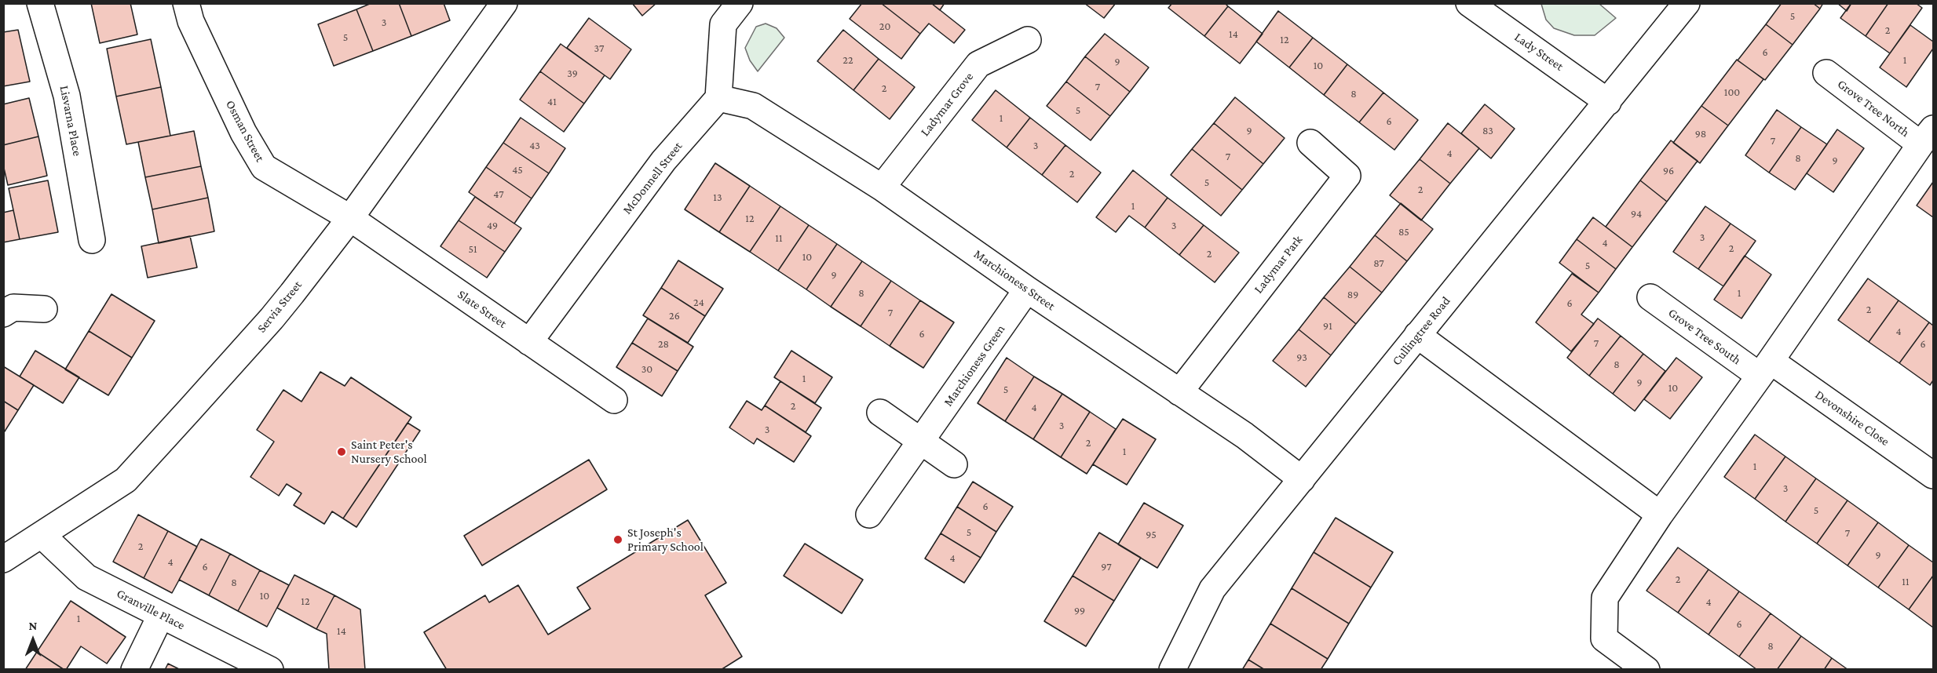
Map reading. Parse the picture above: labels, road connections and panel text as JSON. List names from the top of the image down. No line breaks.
{"streets":{"street":["Lady Street","Ladymar Grove","Grove Tree North","Lisvarna Place","Osman Street","McDonnell Street","Ladymar Park","Marchioness Street","Servia Street","Slate Street","Cullingtree Road","Grove Tree South","Marchioness Green","Devonshire Close","Granville Place"]},"crossings":[["Lady Street","Cullingtree Road"],["Ladymar Grove","Marchioness Street"],["Osman Street","Servia Street"],["Osman Street","Slate Street"],["McDonnell Street","Marchioness Street"],["McDonnell Street","Slate Street"],["Ladymar Park","Marchioness Street"],["Marchioness Street","Cullingtree Road"],["Marchioness Street","Marchioness Green"],["Servia Street","Slate Street"],["Servia Street","Granville Place"],["Grove Tree South","Devonshire Close"]],"places":["Saint Peter's Nursery School","St Joseph's Primary School"],"house_numbers":["5","3","20","2","14","5","12","37","6","22","1","9","10","39","7","2","100","8","41","5","1","6","9","83","98","7","43","3","4","7","8","9","45","96","2","5","2","47","13","1","94","12","49","3","85","3","11","4","2","51","2","10","87","5","9","8","1","89","24","6","2","7","26","91","4","6","7","28","6","93","8","30","1","9","10","5","2","4","3","3","2","1","1","3","6","5","5","7","95","2","9","4","4","6","97","2","11","8","10","12","4","99","1","6","14","8"],"north":"top"}
